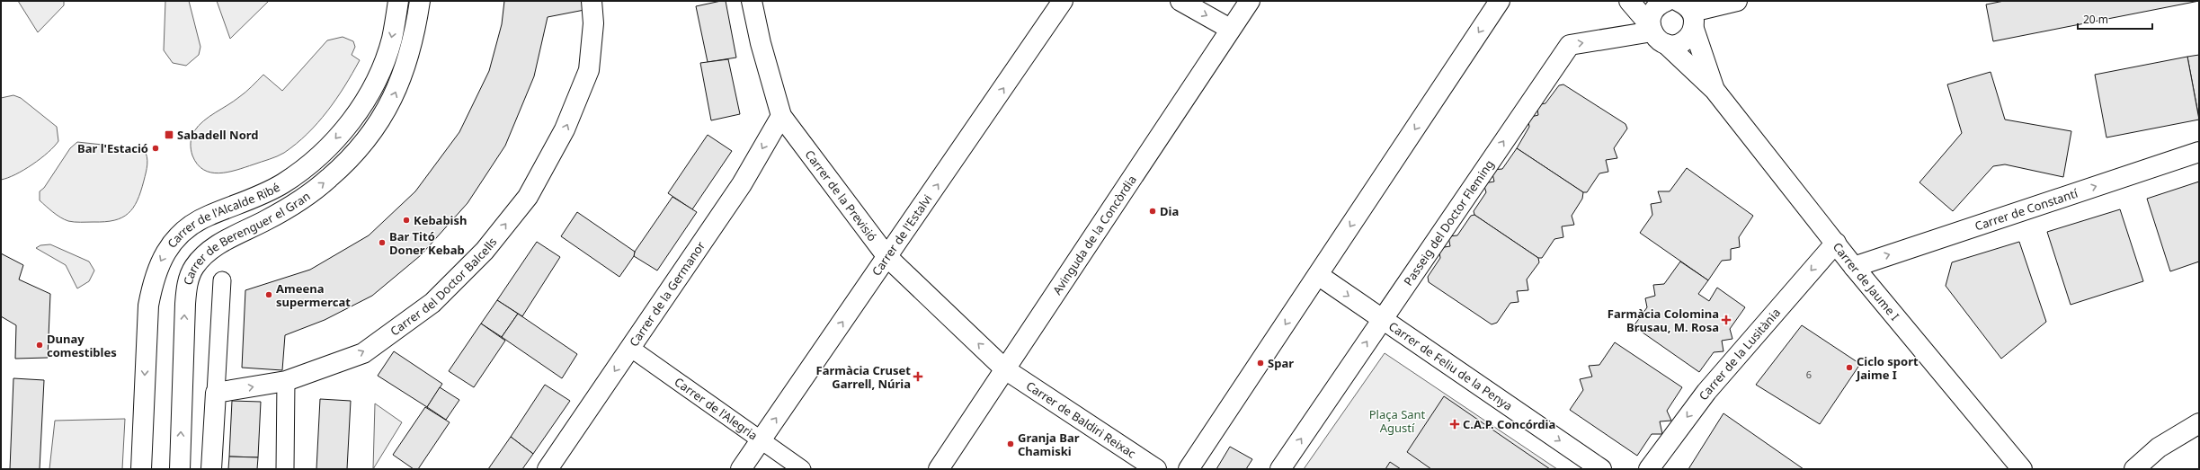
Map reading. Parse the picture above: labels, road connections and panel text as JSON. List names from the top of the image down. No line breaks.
{"streets":{"street":["Carrer de la Previsió","Carrer de Constantí","Carrer de l'Alcalde Ribé","Passeig del Doctor Fleming","Avinguda de la Concòrdia","Carrer de l'Estalvi","Carrer de Berenguer el Gran","Carrer de Jaume I","Carrer del Doctor Balcells","Carrer de la Germanor","Carrer de la Lusitània","Carrer de Feliu de la Penya","Carrer de l'Alegria","Carrer de Baldiri Reixac"]},"crossings":[["Carrer de la Previsió","Avinguda de la Concòrdia"],["Carrer de la Previsió","Carrer de l'Estalvi"],["Carrer de la Previsió","Carrer de la Germanor"],["Carrer de la Previsió","Carrer de Baldiri Reixac"],["Carrer de Constantí","Carrer de Jaume I"],["Passeig del Doctor Fleming","Carrer de Jaume I"],["Passeig del Doctor Fleming","Carrer de Feliu de la Penya"],["Avinguda de la Concòrdia","Carrer de Baldiri Reixac"],["Carrer de l'Estalvi","Carrer de l'Alegria"],["Carrer de Jaume I","Carrer de la Lusitània"],["Carrer de la Germanor","Carrer de l'Alegria"]],"one_way":["Carrer de la Previsió","Carrer de Constantí","Carrer de l'Alcalde Ribé","Carrer de l'Estalvi","Carrer del Doctor Balcells","Carrer de la Germanor","Carrer de la Lusitània","Carrer de Feliu de la Penya"],"parks":["Plaça Sant Agustí"],"places":{"transit":["Sabadell Nord"],"other":["Bar l'Estació","Dia","Kebabish","Bar Titó Doner Kebab","Ameena supermercat","Dunay comestibles","Spar","Ciclo sport Jaime I","Granja Bar Chamiski"],"health":["Farmàcia Colomina Brusau, M. Rosa","Farmàcia Cruset Garrell, Núria","C.A.P. Concórdia"]},"house_numbers":["6"],"scale_bar":"20 m"}
